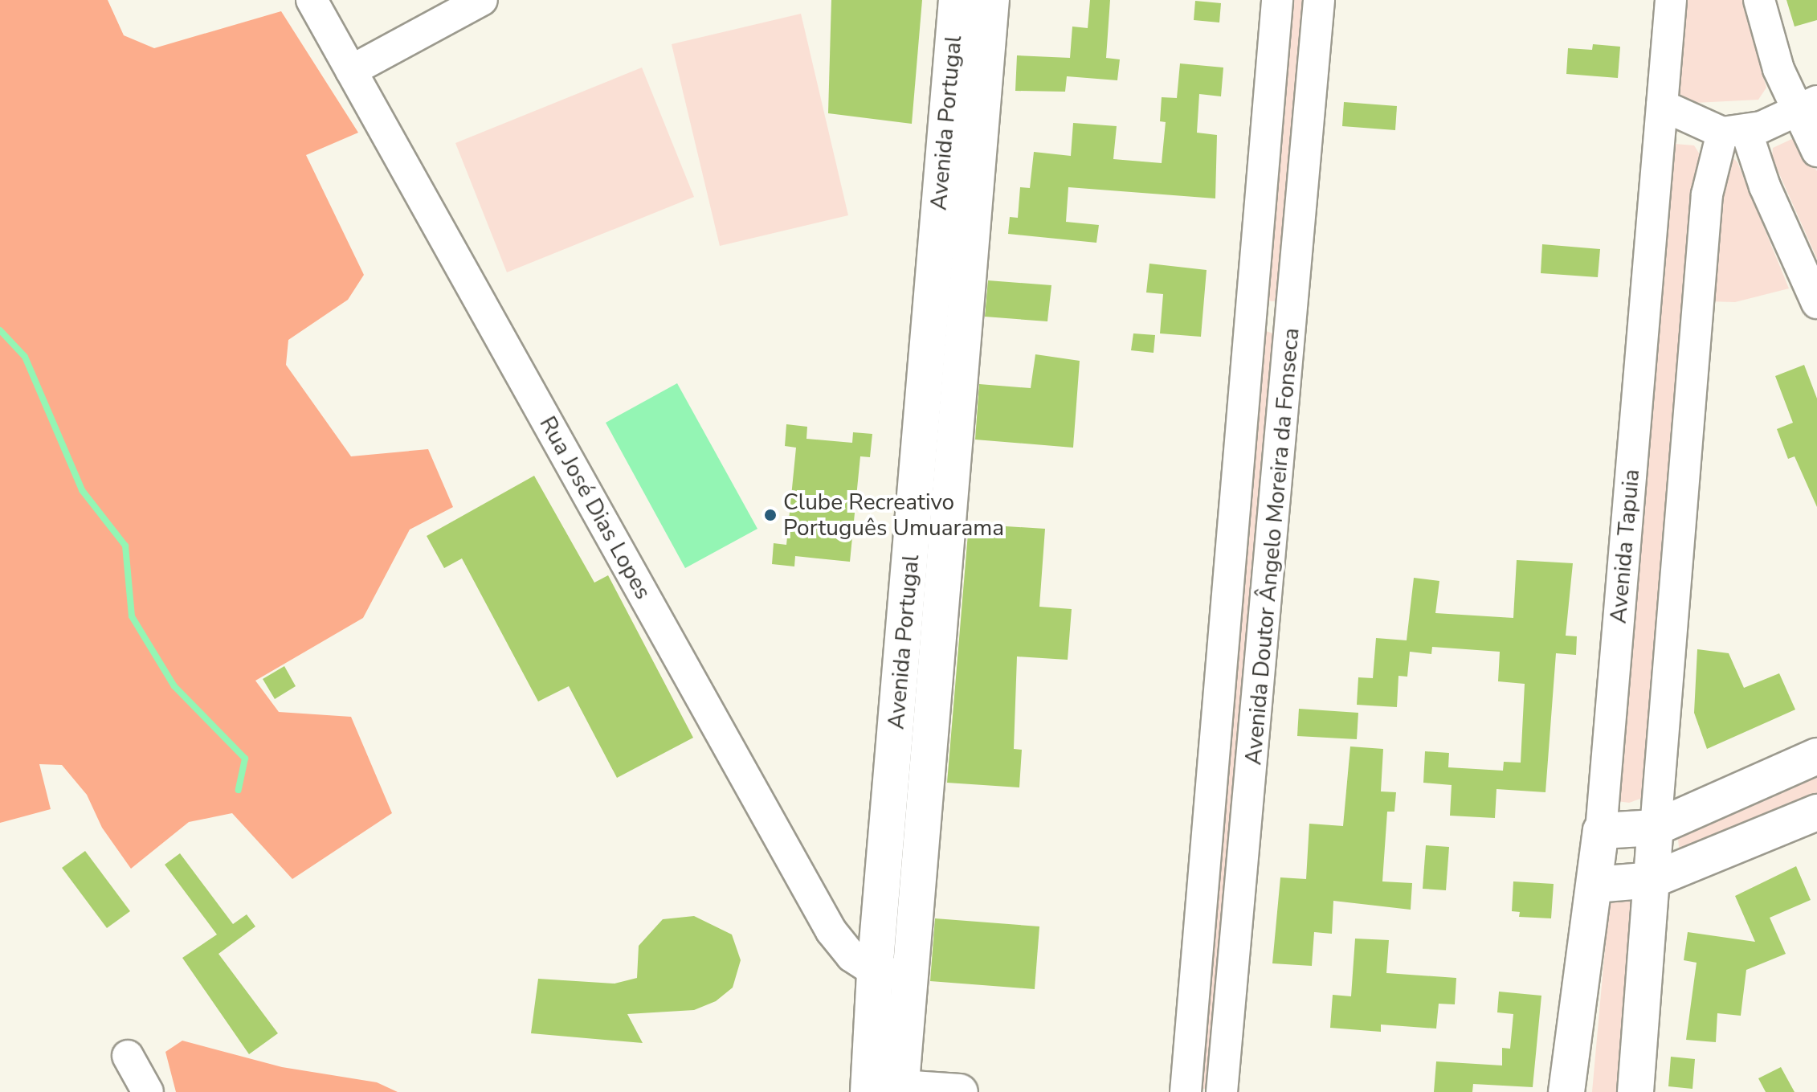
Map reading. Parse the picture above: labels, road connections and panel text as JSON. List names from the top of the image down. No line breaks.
{"streets":{"main road":["Avenida Portugal","Avenida Tapuia"],"street":["Rua José Dias Lopes","Avenida Doutor Ângelo Moreira da Fonseca"]},"crossings":[["Avenida Portugal","Rua José Dias Lopes"]],"places":["Clube Recreativo Português Umuarama"]}
